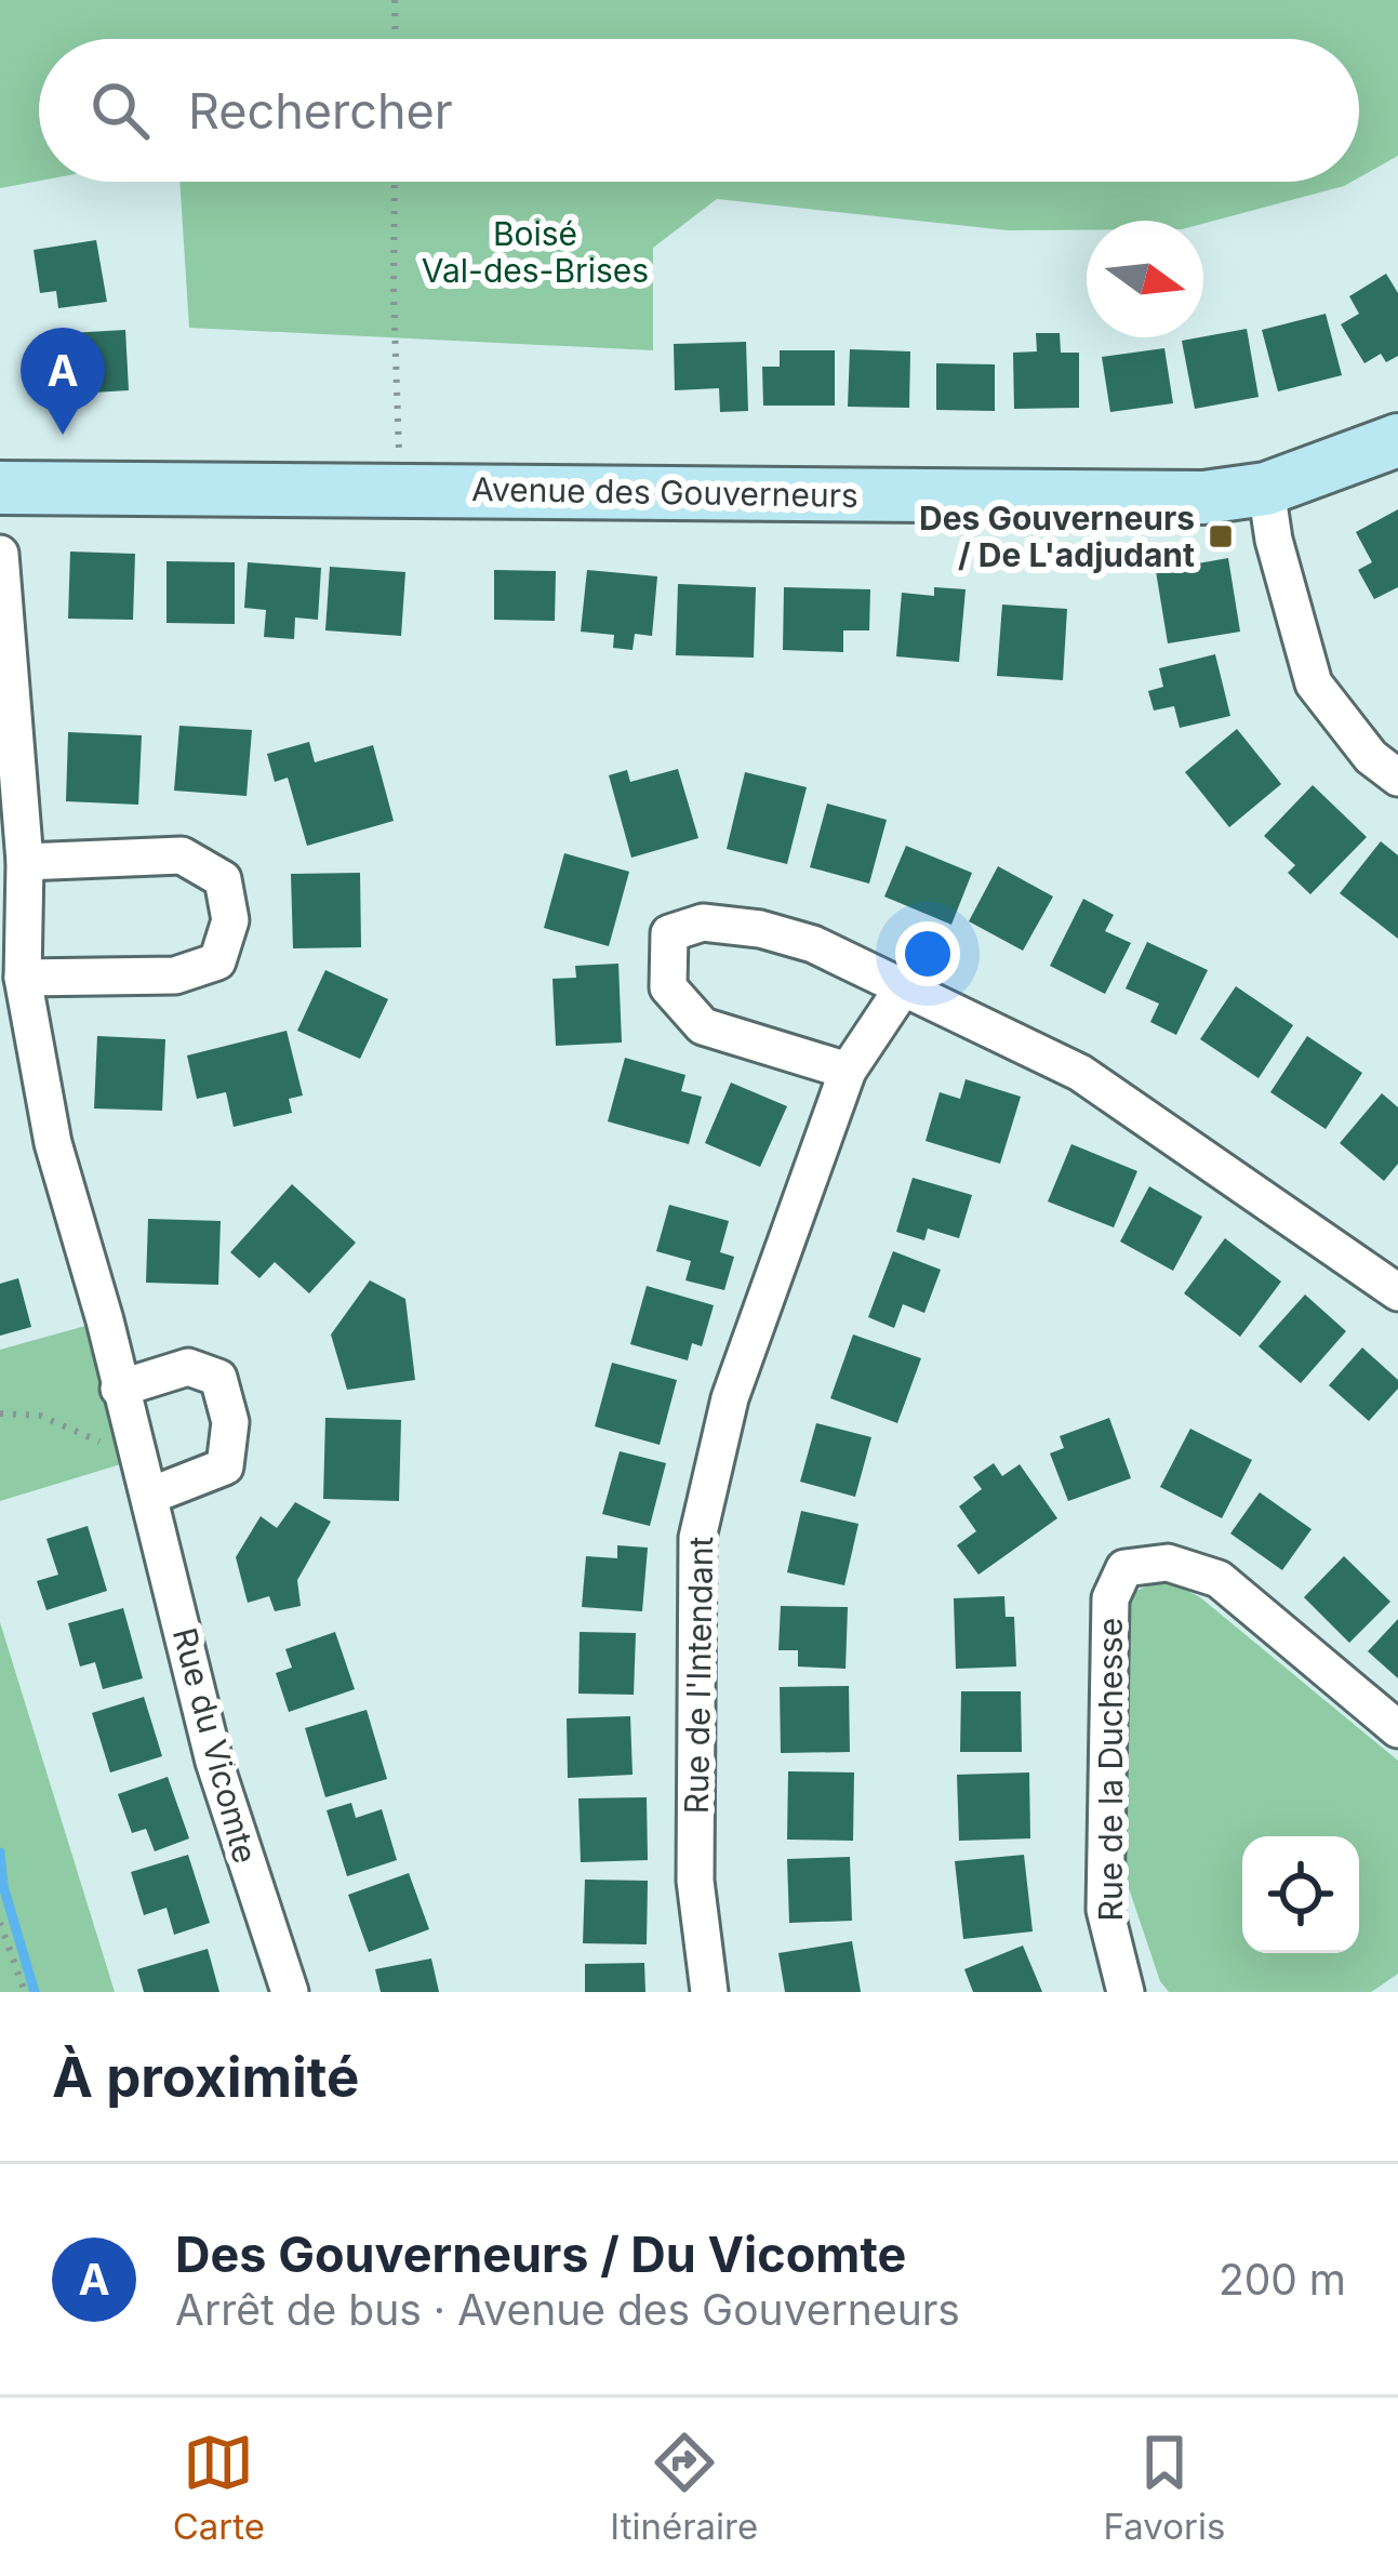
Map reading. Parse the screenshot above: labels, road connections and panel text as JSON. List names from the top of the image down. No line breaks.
{"streets":{"street":["Avenue des Gouverneurs","Rue de l'Intendant","Rue du Vicomte","Rue de la Duchesse"]},"parks":["Boisé Val-des-Brises"],"places":{"transit":["Des Gouverneurs / De L'adjudant"]},"north":"right","page":{"search":"Rechercher","pins":"A","heading":"À proximité","list":[{"mark":"A","name":"Des Gouverneurs / Du Vicomte","note":"Arrêt de bus · Avenue des Gouverneurs","value":"200 m"}],"nav":["Carte","Itinéraire","Favoris"]}}
